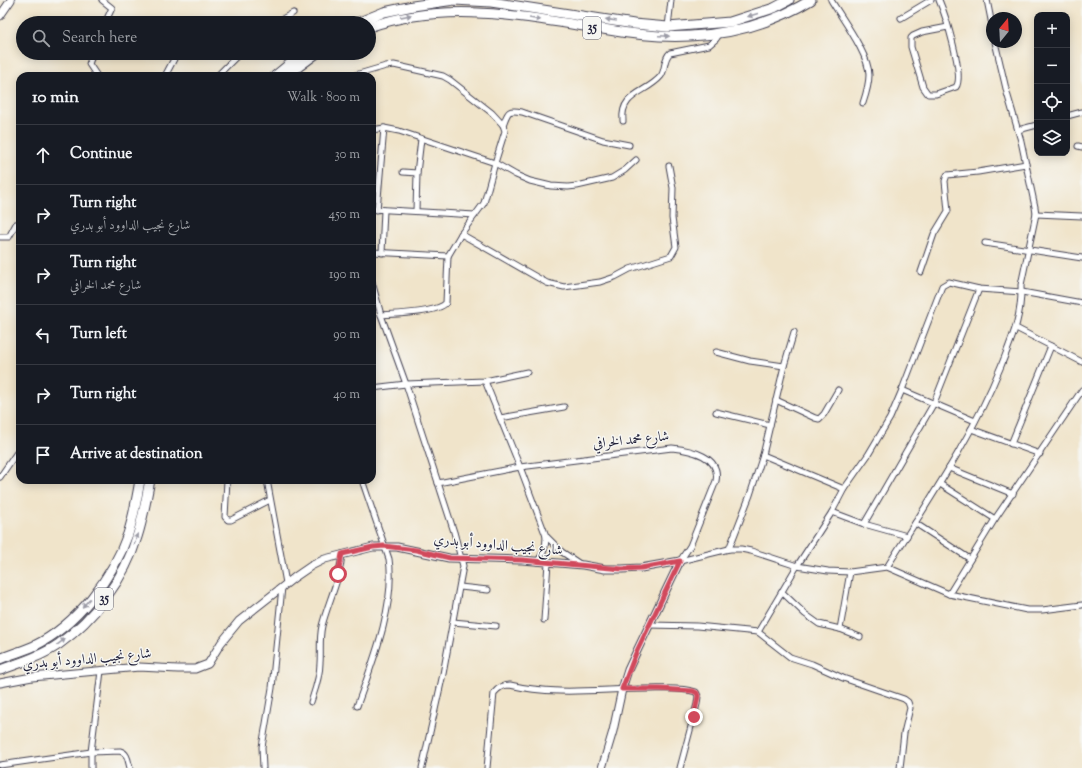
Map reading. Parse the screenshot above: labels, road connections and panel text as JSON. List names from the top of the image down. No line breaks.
{"streets":{"highway":["35"],"street":["شارع محمد الخرافي","شارع نجيب الداوود أبو بدري"]},"crossings":[["شارع محمد الخرافي","شارع نجيب الداوود أبو بدري"]],"north":"top","page":{"map_buttons":["+","−"],"search":"Search here","heading":["10 min","Walk · 800 m"],"list":[["Continue","30 m"],["Turn right","شارع نجيب الداوود أبو بدري","450 m"],["Turn right","شارع محمد الخرافي","190 m"],["Turn left","90 m"],["Turn right","40 m"],"Arrive at destination"]}}
